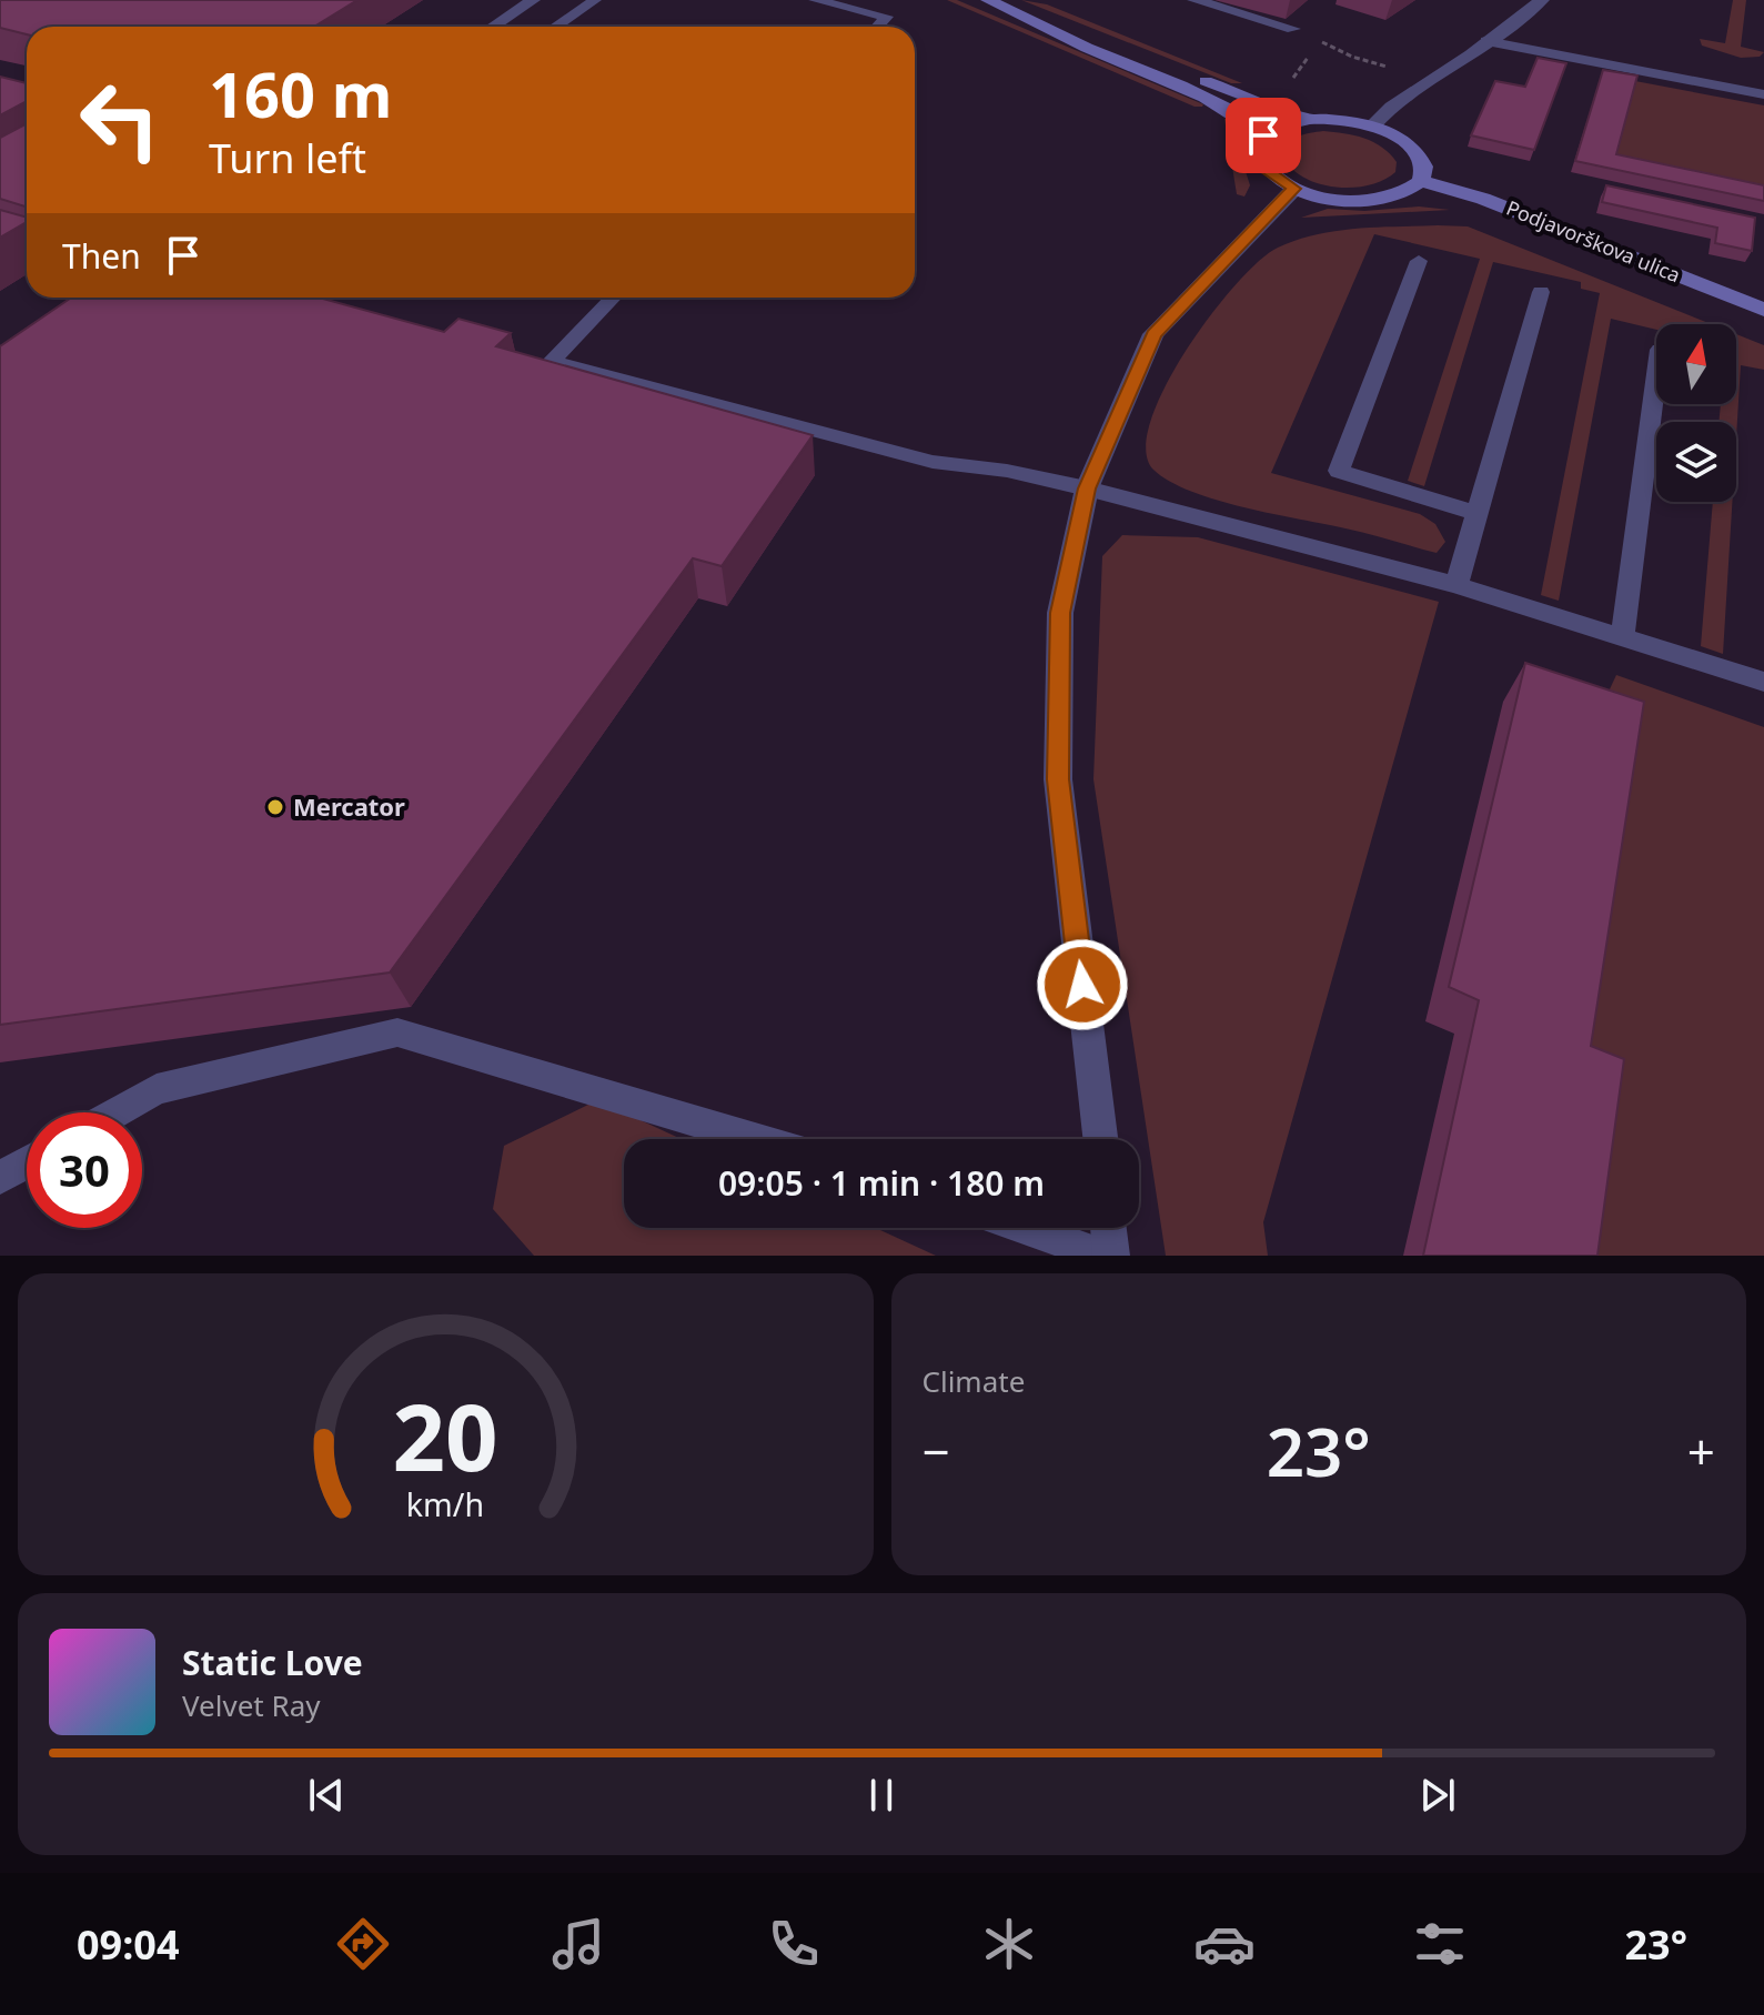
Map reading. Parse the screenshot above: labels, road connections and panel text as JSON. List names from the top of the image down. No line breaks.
{"streets":{"street":["Podjavorškova ulica"]},"places":["Mercator"],"north":"top","page":{"turn":["160 m","Turn left"],"then":"Then","limit":"30","trip":"09:05 · 1 min · 180 m","tile":"Climate","heat":["−","23°","+"],"song":["Static Love","Velvet Ray"],"tabs":["09:04","23°"],"gauge":["20","km/h"]}}
